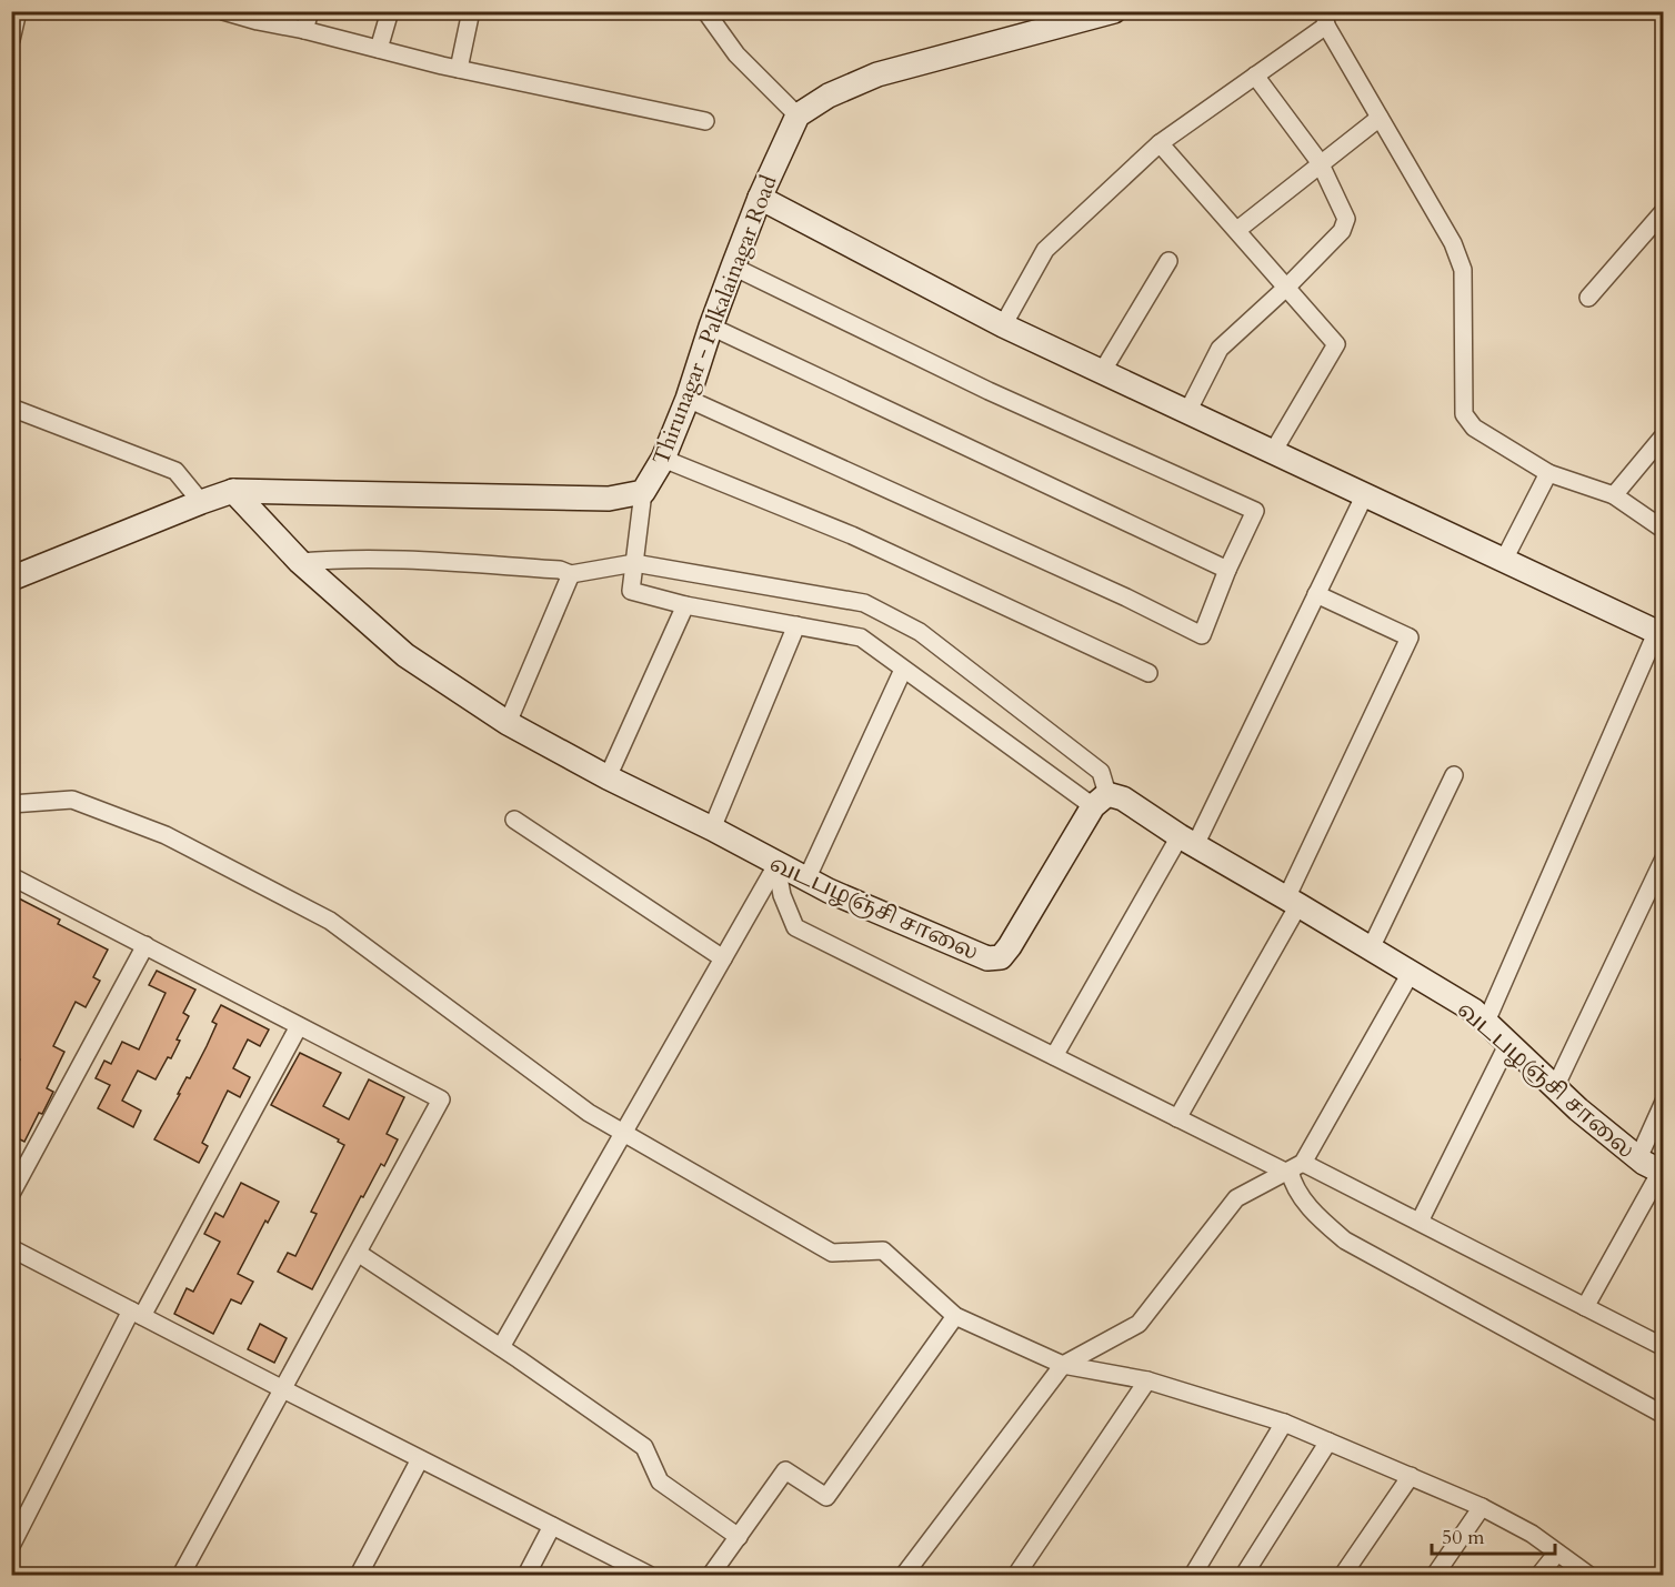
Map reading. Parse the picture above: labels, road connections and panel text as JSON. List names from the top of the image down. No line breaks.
{"streets":{"street":["Thirunagar - Palkalainagar Road","வடபழஞ்சி சாலை"]},"crossings":[["Thirunagar - Palkalainagar Road","வடபழஞ்சி சாலை"]],"scale_bar":"50 m"}
